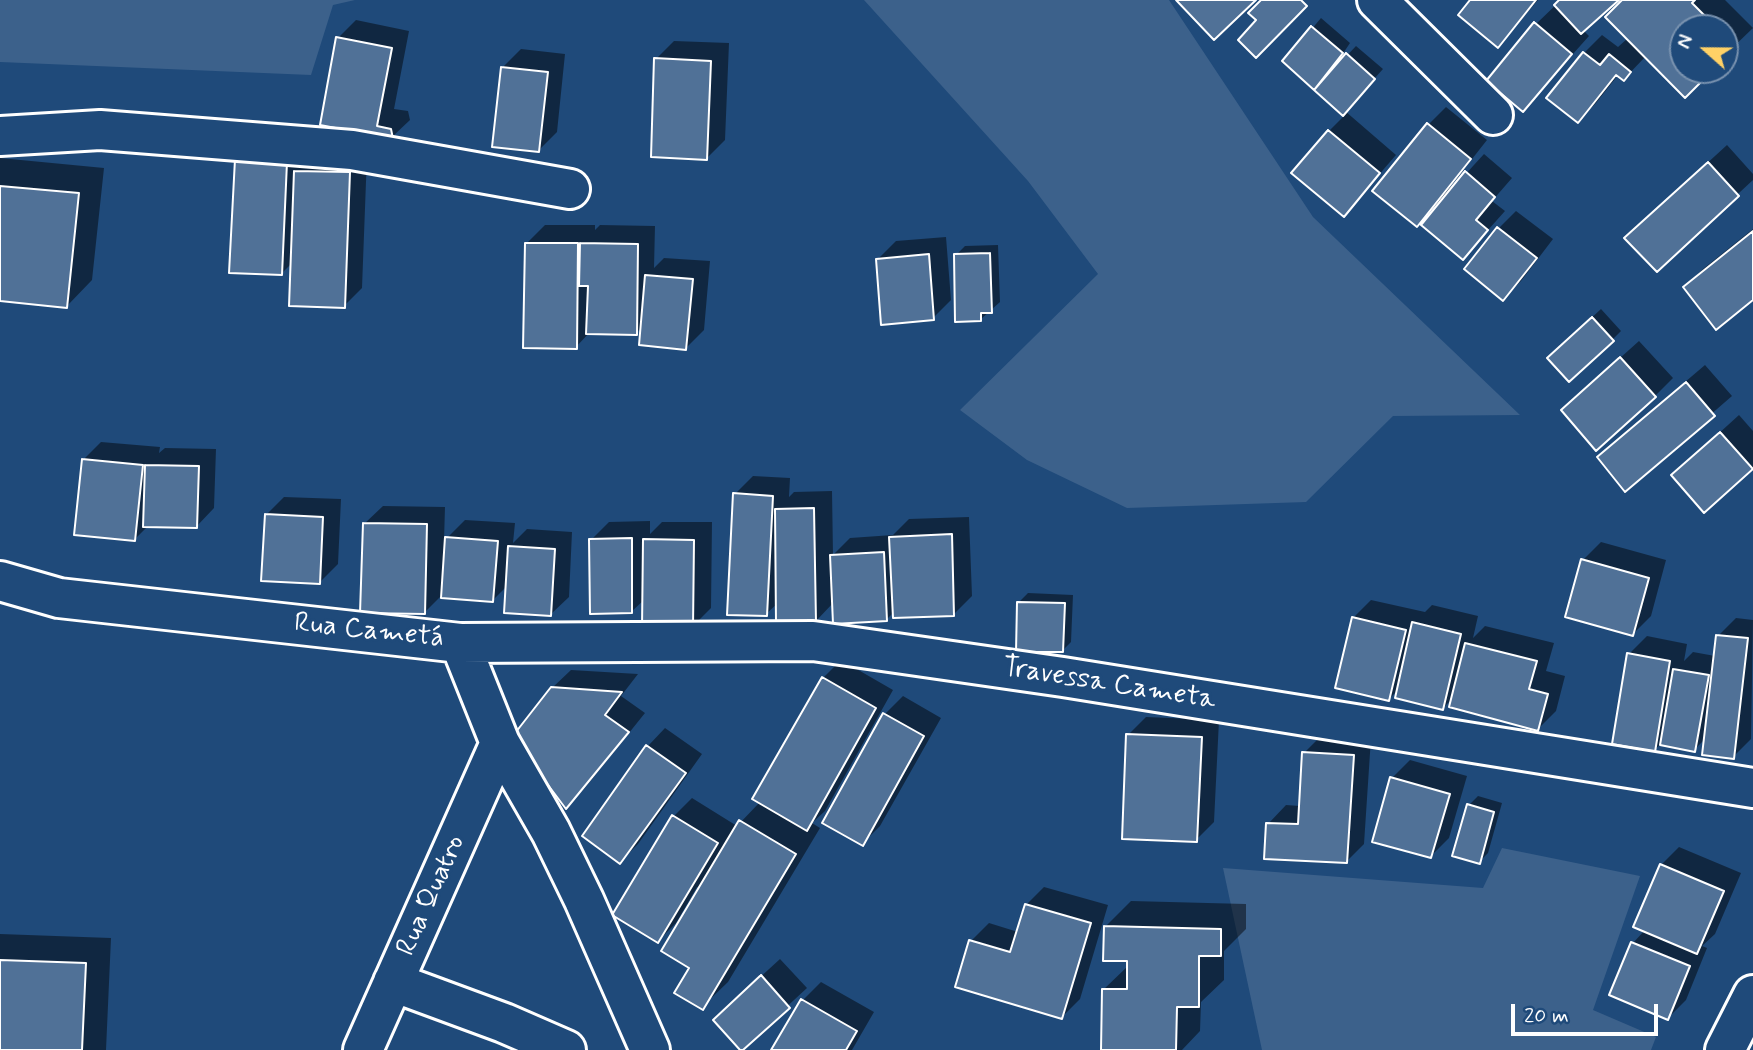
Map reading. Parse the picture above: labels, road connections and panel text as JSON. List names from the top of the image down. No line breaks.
{"streets":{"street":["Rua Cametá","Travessa Cameta","Rua Quatro"]},"crossings":[["Rua Cametá","Travessa Cameta"],["Rua Cametá","Rua Quatro"]],"scale_bar":"20 m","north":"left"}
